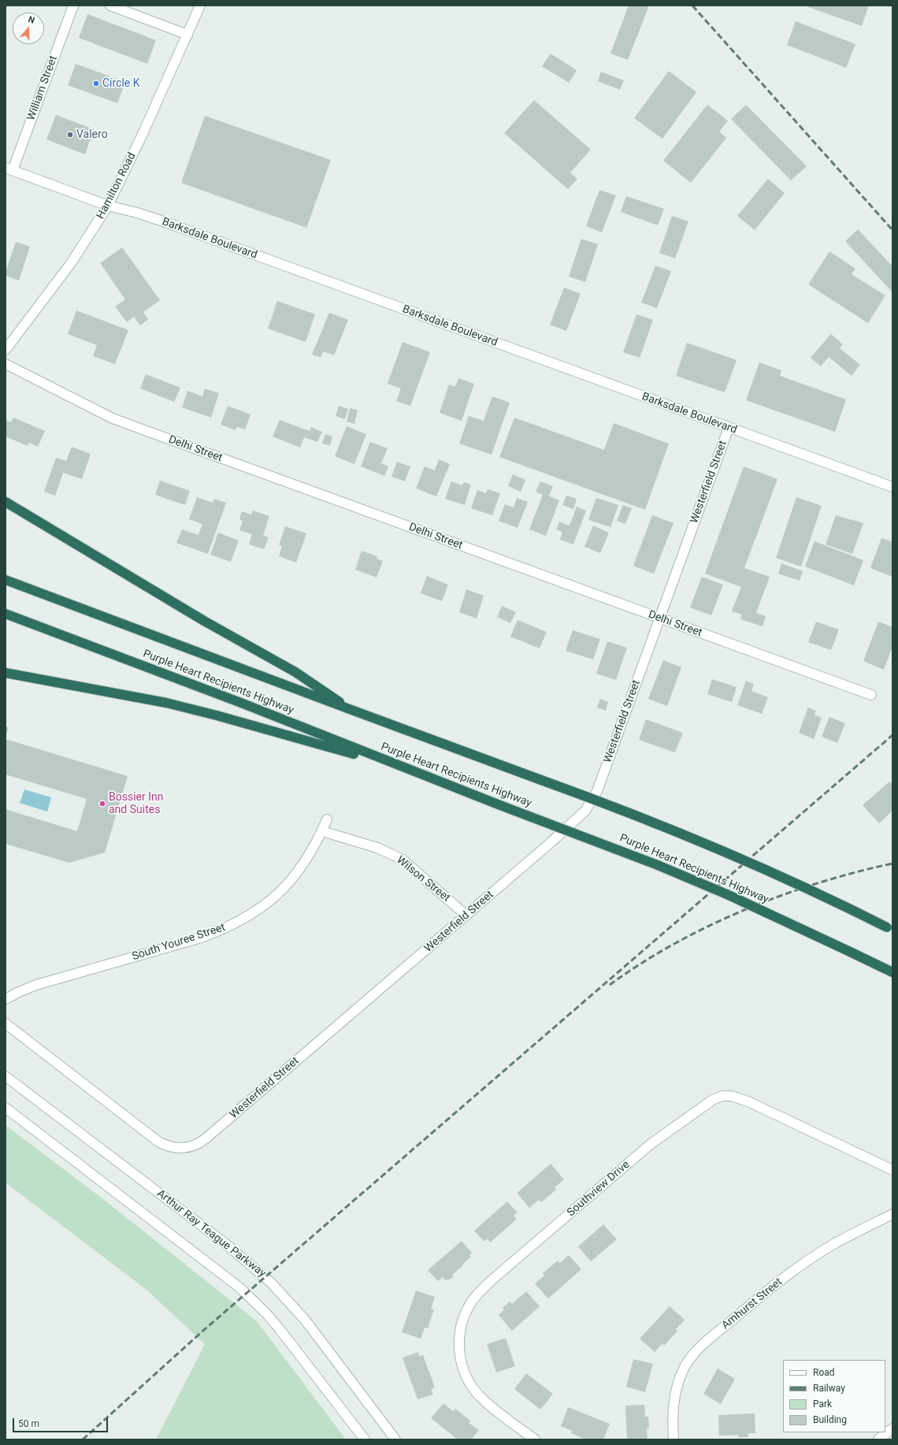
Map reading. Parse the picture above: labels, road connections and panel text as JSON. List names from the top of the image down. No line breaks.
{"streets":{"highway":["Purple Heart Recipients Highway"],"street":["William Street","Hamilton Road","Barksdale Boulevard","Delhi Street","Westerfield Street","Wilson Street","South Youree Street","Southview Drive","Arthur Ray Teague Parkway","Amhurst Street"]},"crossings":[["William Street","Barksdale Boulevard"],["Hamilton Road","Barksdale Boulevard"],["Barksdale Boulevard","Westerfield Street"],["Delhi Street","Westerfield Street"],["Westerfield Street","Wilson Street"],["Wilson Street","South Youree Street"]],"places":["Circle K","Valero","Bossier Inn and Suites"],"legend":["Road","Railway","Park","Building"],"scale_bar":"50 m","north":"top"}
